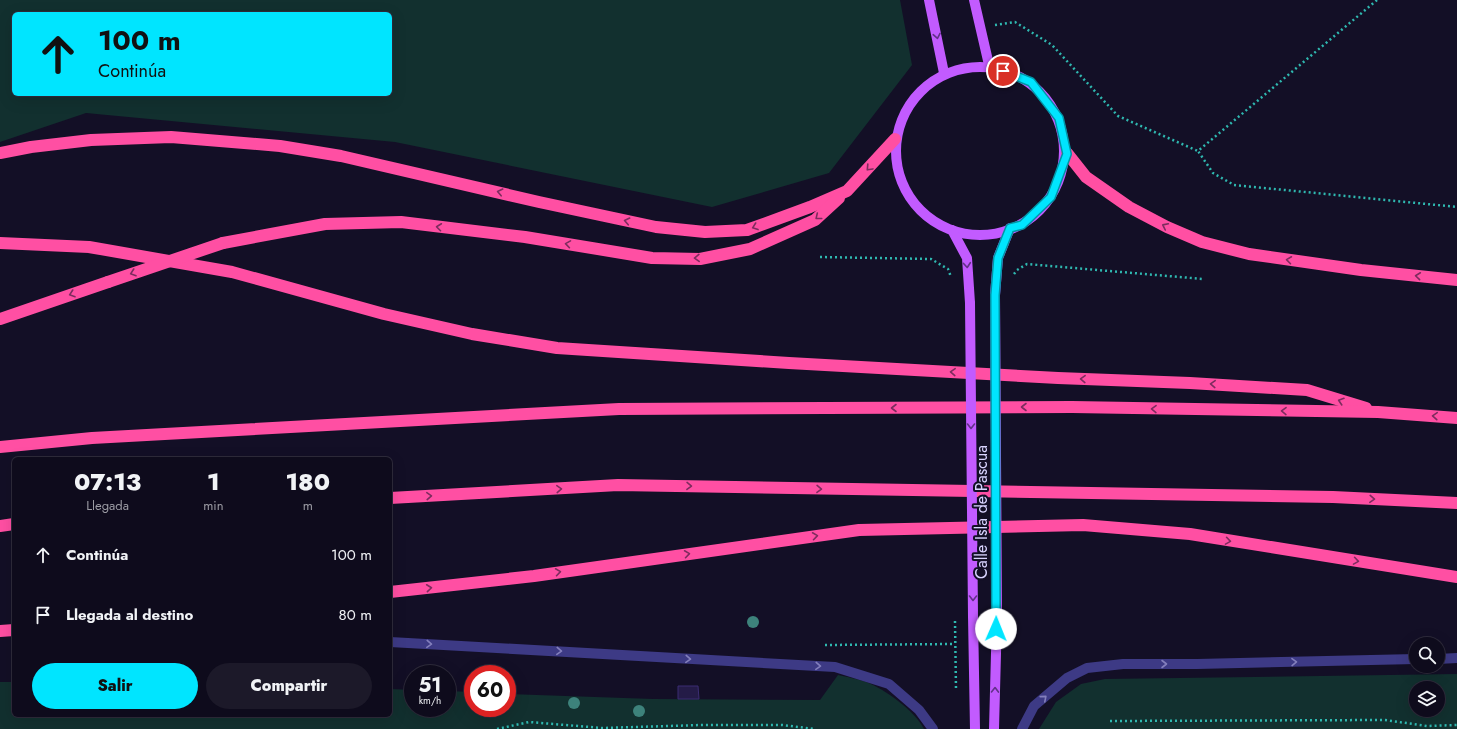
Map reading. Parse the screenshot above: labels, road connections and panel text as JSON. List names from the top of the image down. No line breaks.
{"streets":{"main road":["Calle Isla de Pascua"]},"page":{"turn":["100 m","Continúa"],"eta":["07:13","Llegada","1","min","180","m"],"list":[{"name":"Continúa","value":"100 m"},{"name":"Llegada al destino","value":"80 m"}],"buttons":["Salir","Compartir"],"speed":"51 km/h","limit":"60"}}
